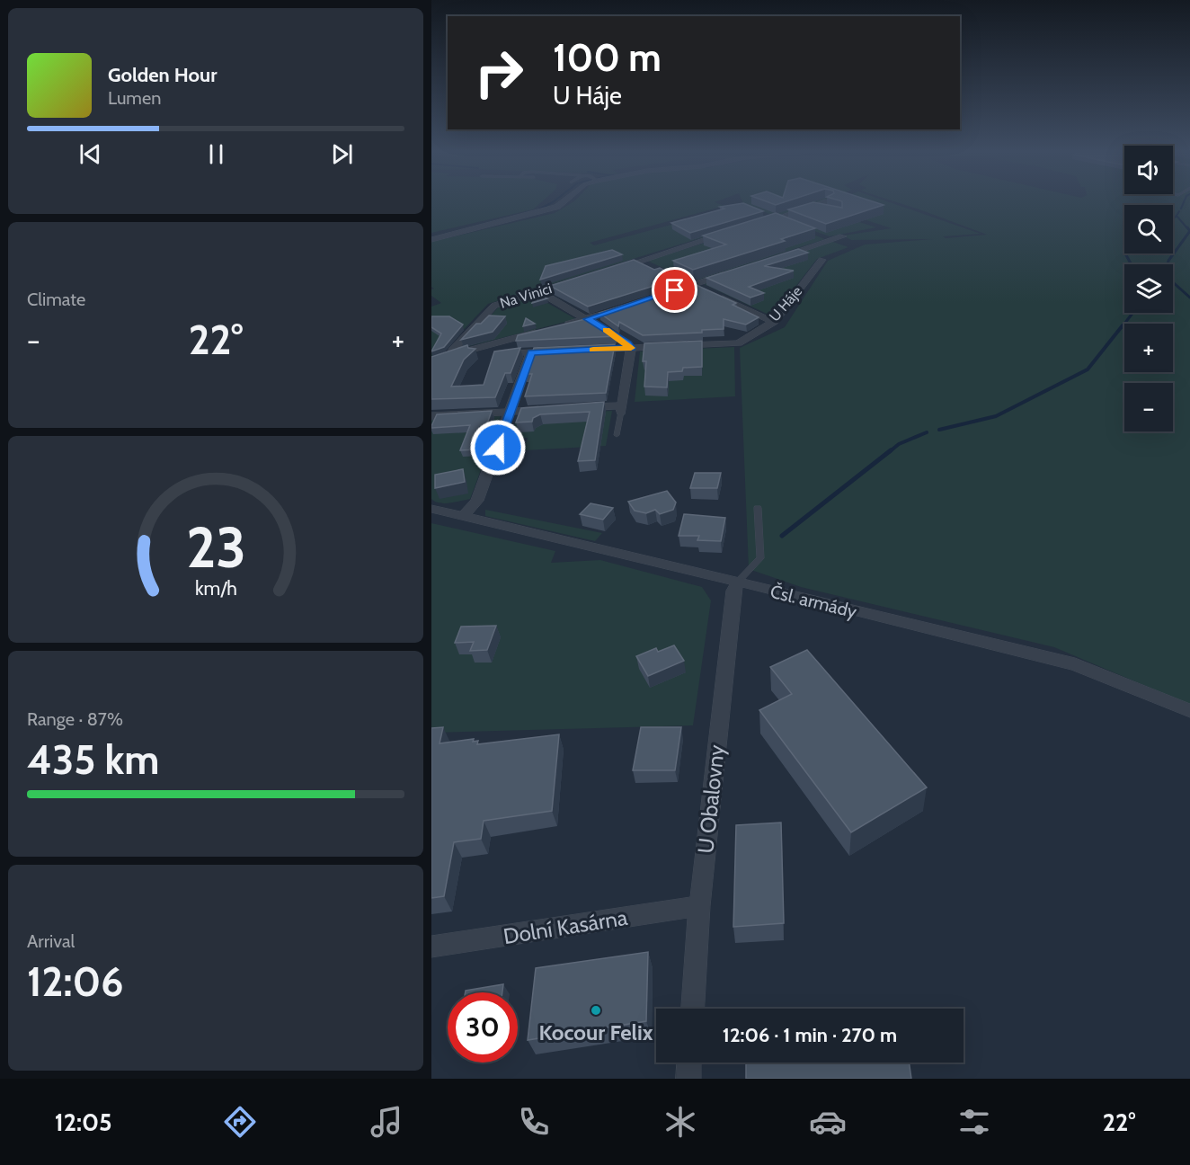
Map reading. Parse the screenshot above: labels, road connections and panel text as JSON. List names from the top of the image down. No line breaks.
{"streets":{"street":["Na Vinici","U Háje","Čsl. armády","U Obalovny","Dolní Kasárna"]},"crossings":[["Čsl. armády","U Obalovny"],["U Obalovny","Dolní Kasárna"]],"places":["Kocour Felix"],"page":{"turn":["100 m","U Háje"],"song":["Golden Hour","Lumen"],"map_buttons":["+","−"],"tile":["Climate",["Range · 87%","435 km"],["Arrival","12:06"]],"heat":["−","22°","+"],"limit":"30","trip":"12:06 · 1 min · 270 m","tabs":["12:05","22°"],"gauge":["23","km/h"]}}
